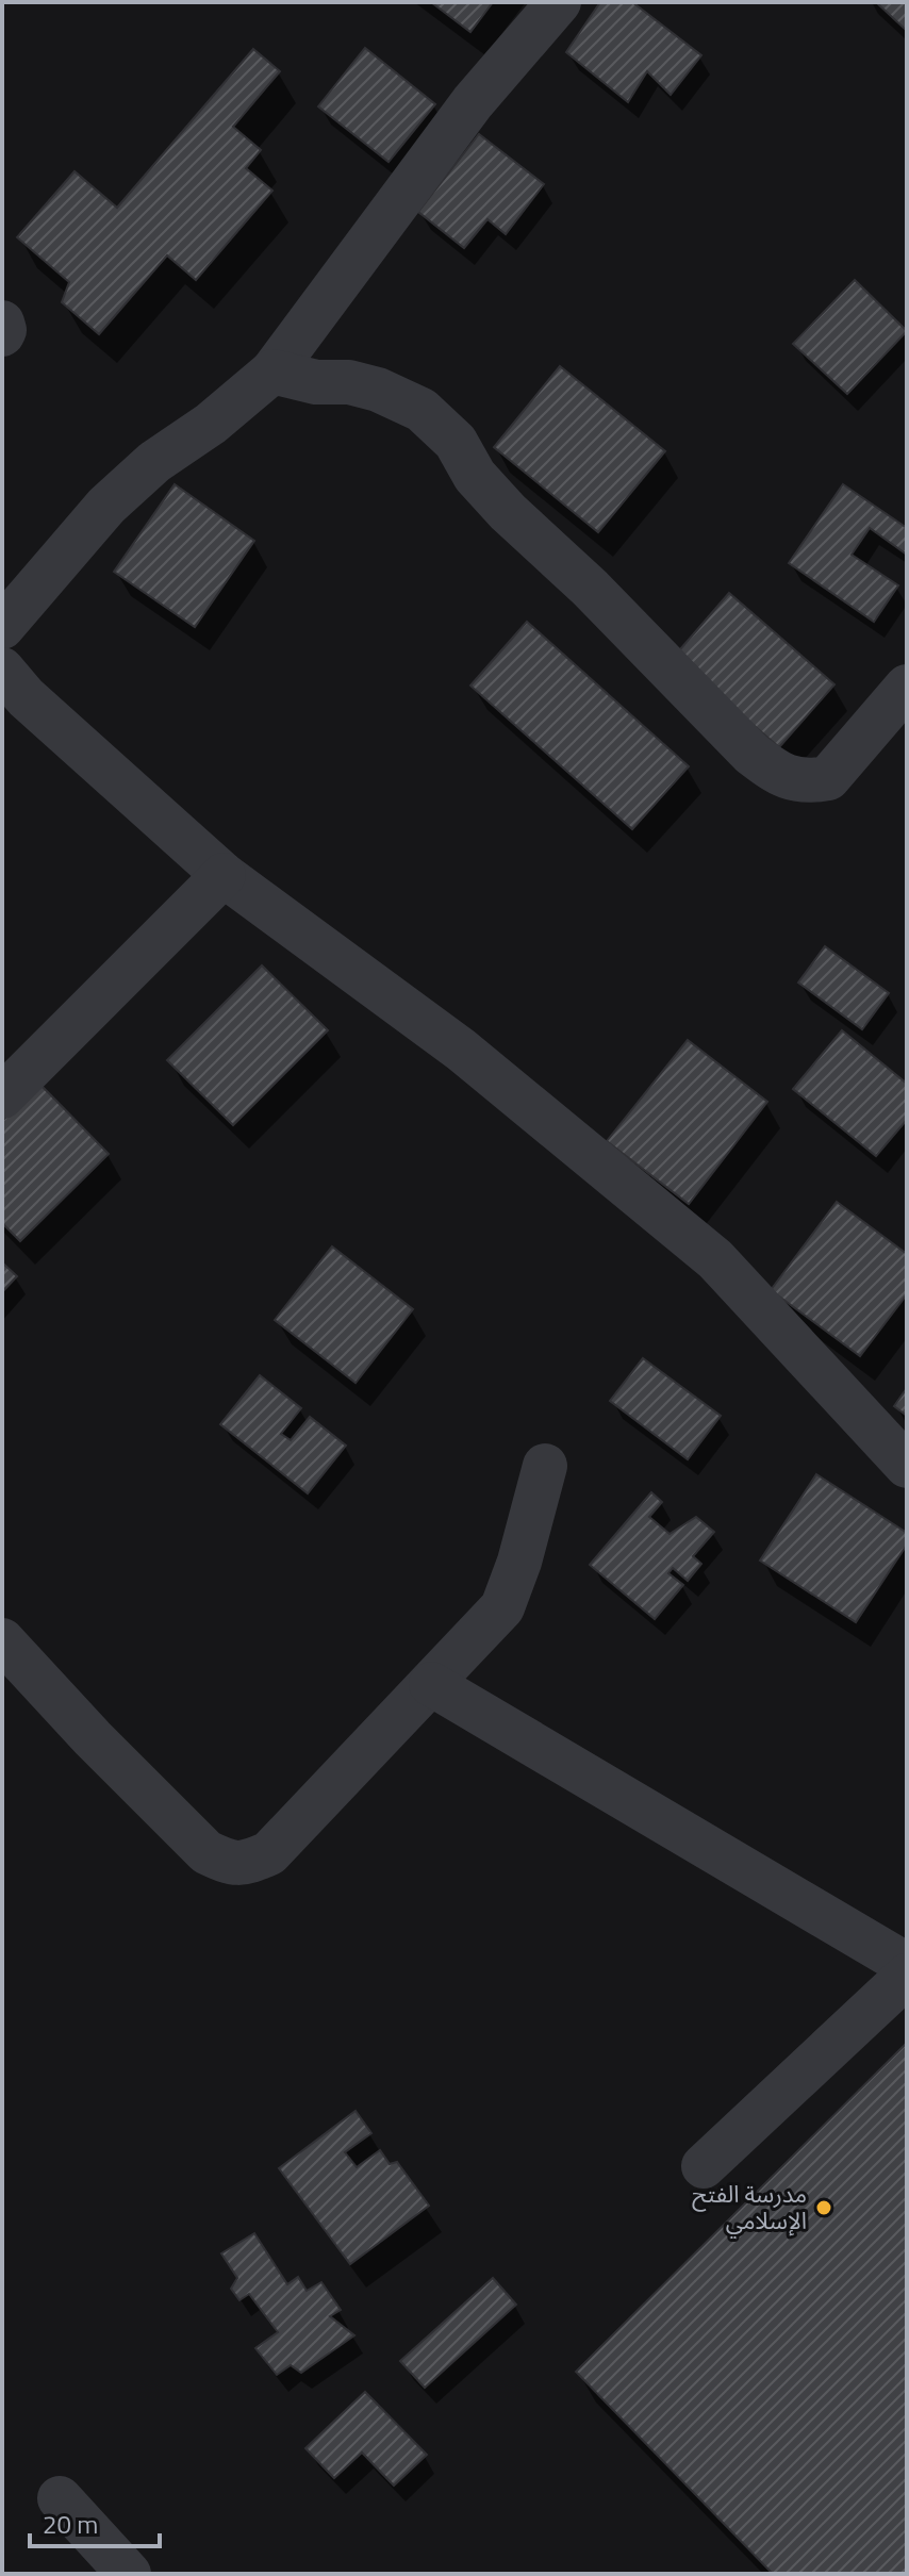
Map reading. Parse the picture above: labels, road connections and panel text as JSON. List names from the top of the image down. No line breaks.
{"places":["مدرسة الفتح الإسلامي"],"scale_bar":"20 m"}
